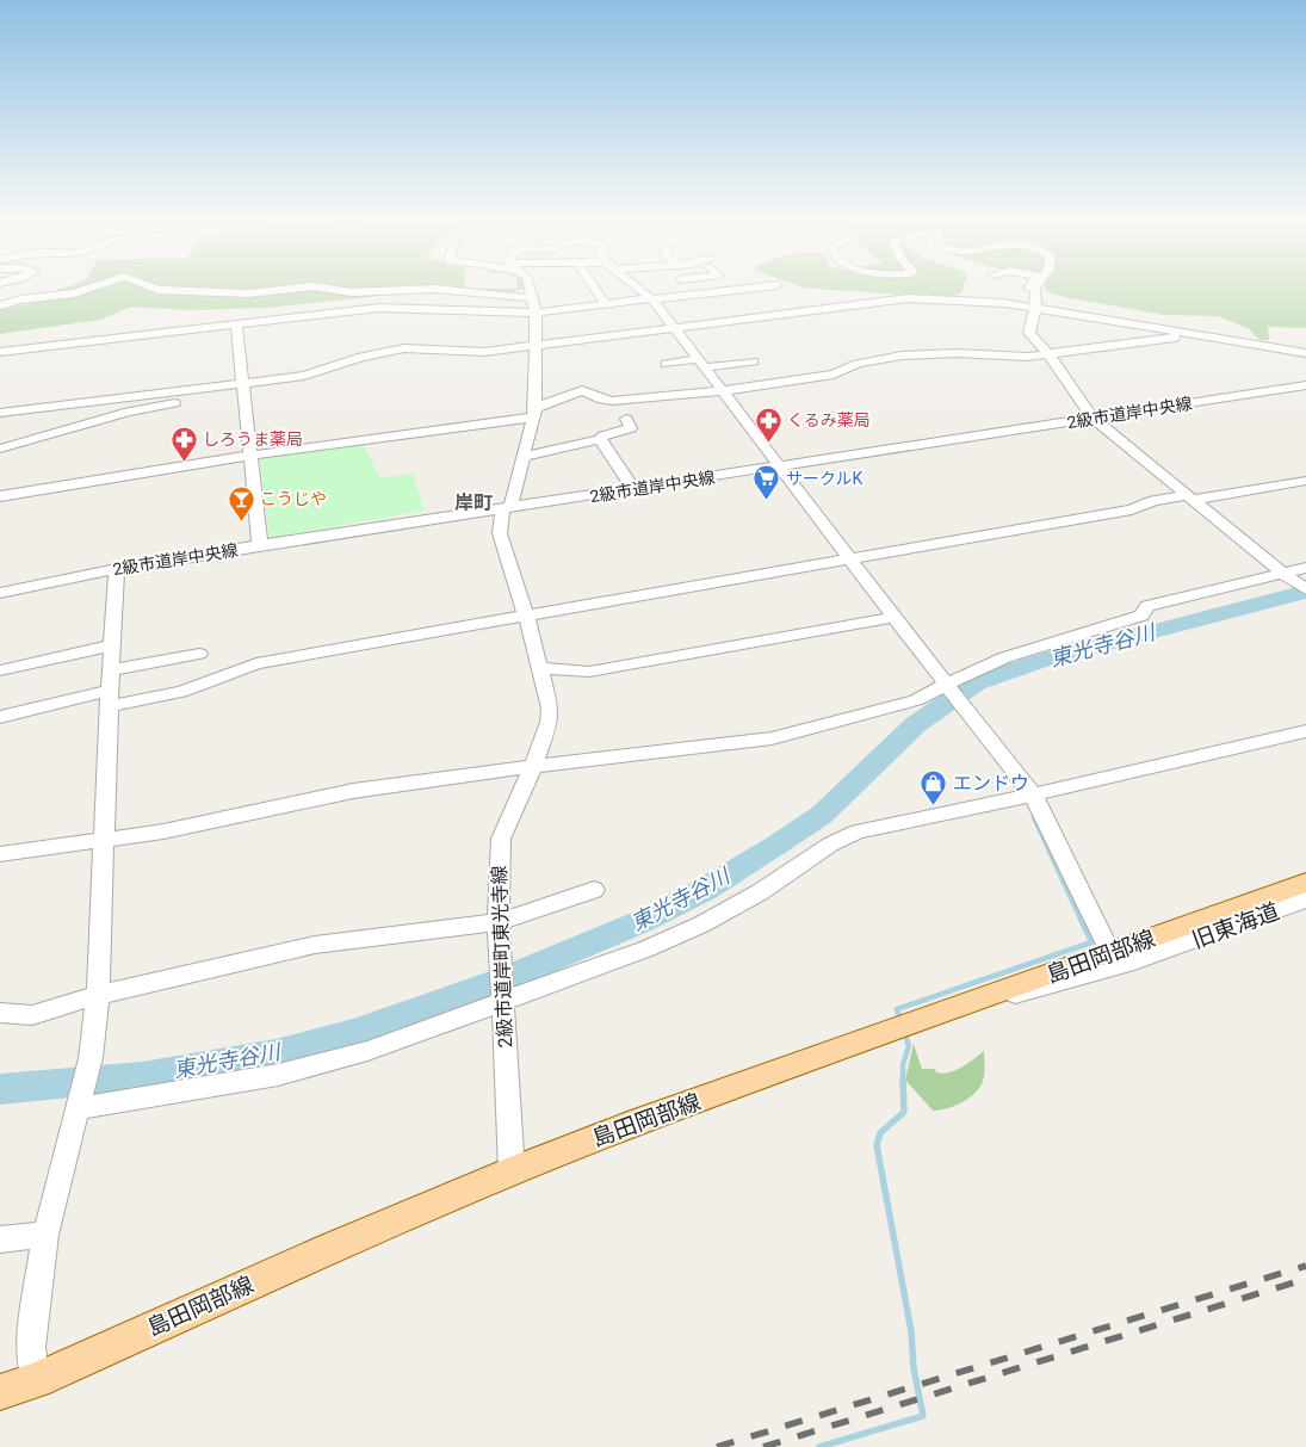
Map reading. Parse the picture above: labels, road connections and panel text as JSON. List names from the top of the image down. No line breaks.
{"streets":{"main road":["島田岡部線"],"street":["2級市道岸中央線","旧東海道","2級市道岸町東光寺線"]},"crossings":[["2級市道岸中央線","2級市道岸町東光寺線"],["旧東海道","島田岡部線"],["2級市道岸町東光寺線","島田岡部線"]],"districts":["岸町"],"water":["東光寺谷川"],"places":{"pharmacy":["くるみ薬局","しろうま薬局"],"supermarket":["サークルK"],"bar":["こうじや"],"shop":["エンドウ"]}}
